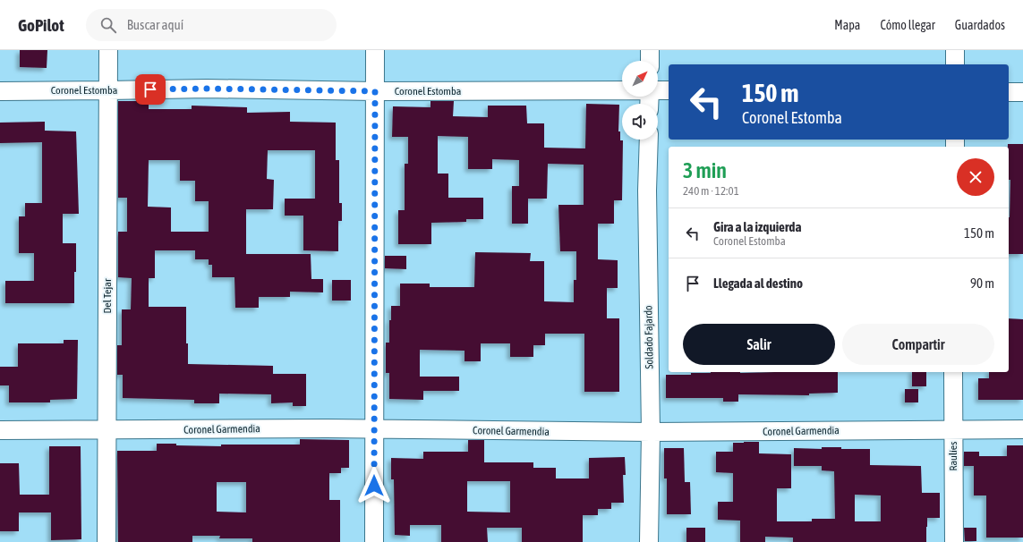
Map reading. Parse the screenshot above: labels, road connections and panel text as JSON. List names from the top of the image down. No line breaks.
{"streets":{"street":["Coronel Estomba","Del Tejar","Soldado Fajardo","Coronel Garmendia","Raulíes"]},"crossings":[["Coronel Estomba","Del Tejar"],["Del Tejar","Coronel Garmendia"],["Soldado Fajardo","Coronel Garmendia"],["Coronel Garmendia","Raulíes"]],"north":"top right","page":{"header":"GoPilot","search":"Buscar aquí","nav":["Mapa","Cómo llegar","Guardados"],"turn":["150 m","Coronel Estomba"],"heading":["3 min","240 m · 12:01"],"list":[{"name":"Gira a la izquierda","note":"Coronel Estomba","value":"150 m"},{"name":"Llegada al destino","value":"90 m"}],"buttons":["Salir","Compartir"]}}
